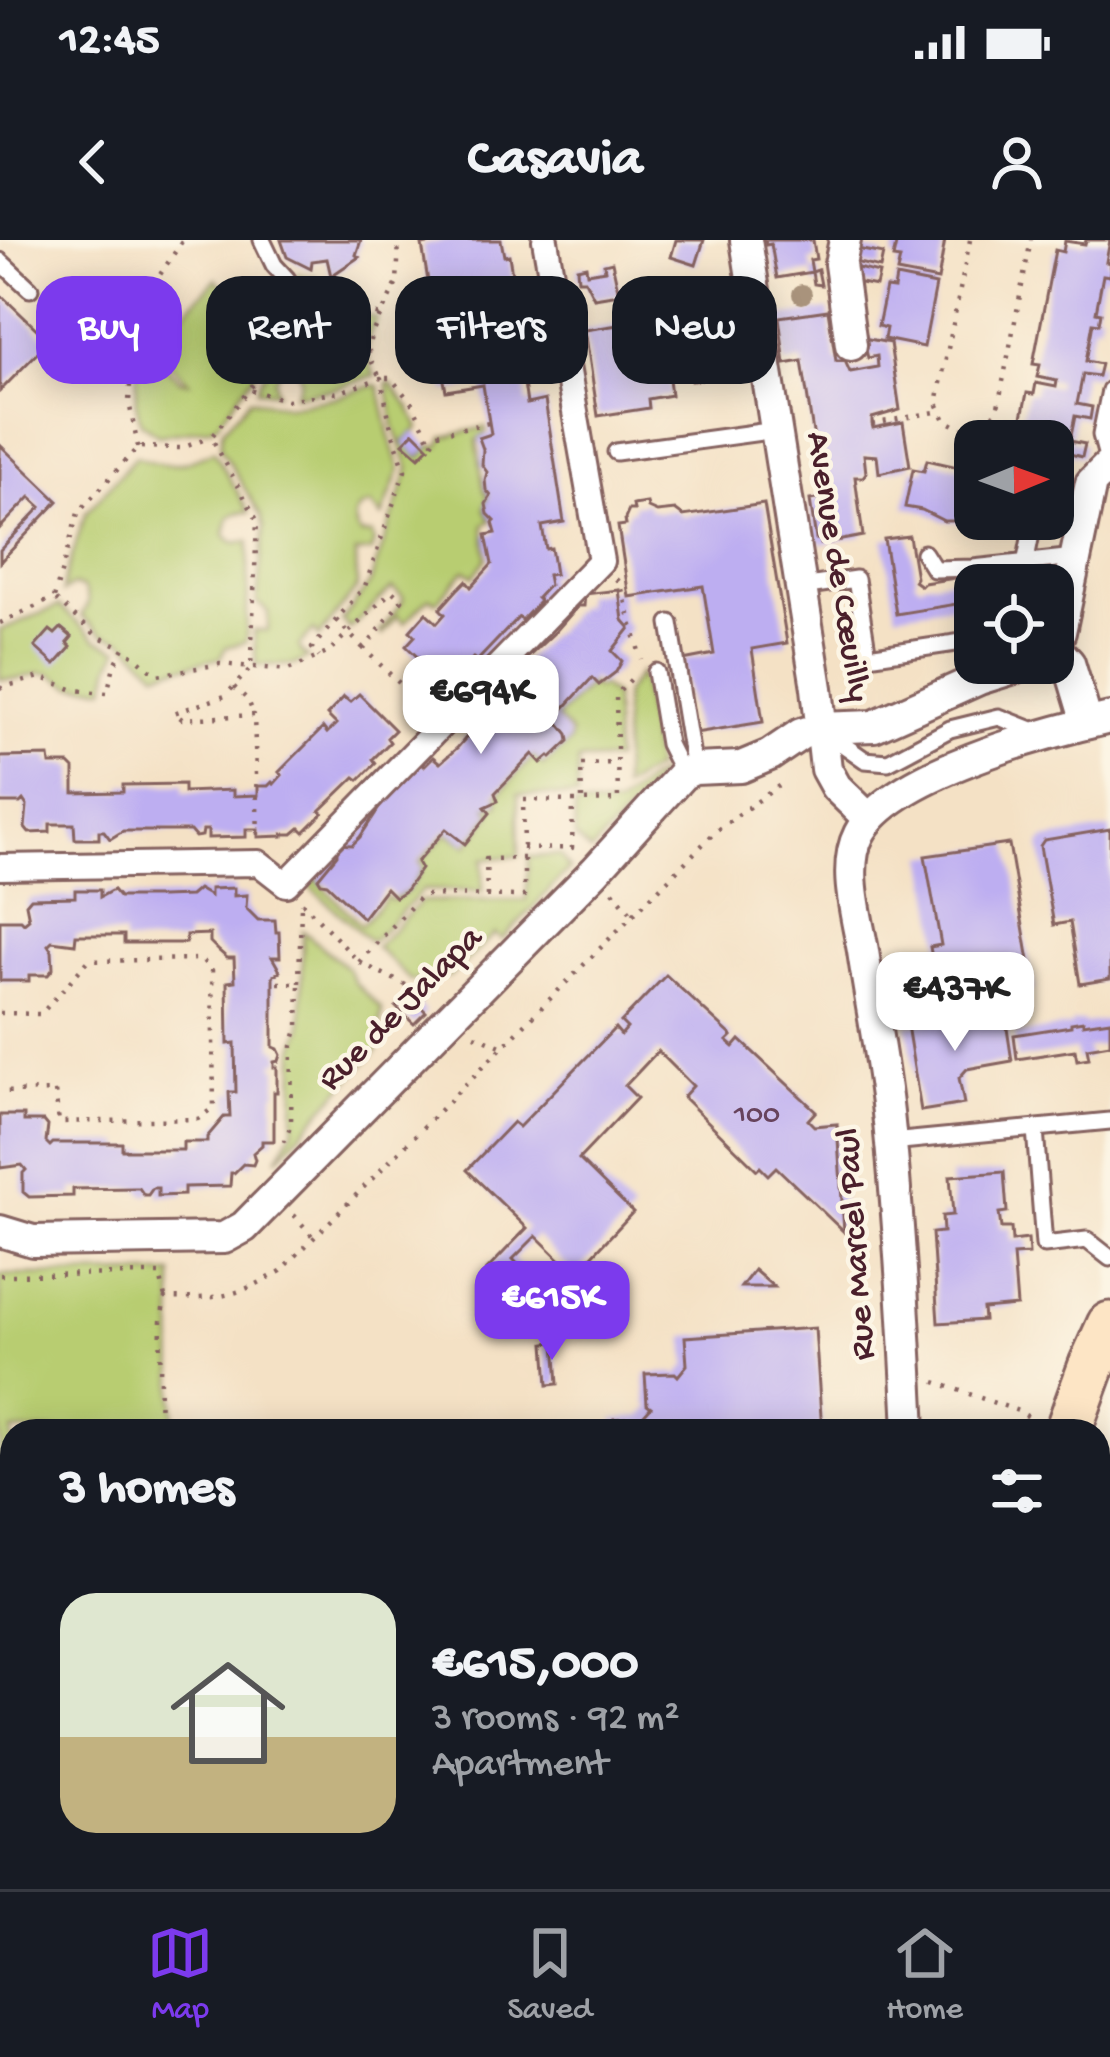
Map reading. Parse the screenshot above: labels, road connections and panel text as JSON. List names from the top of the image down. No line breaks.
{"streets":{"street":["Avenue de Cœuilly","Rue de Jalapa","Rue Marcel Paul"]},"house_numbers":["100"],"north":"right","page":{"status":"12:45","header":"Casavia","chip":["Buy","Rent","Filters","New"],"price":["€694K","€437K","€615K"],"heading":"3 homes","list":[{"name":"€615,000","note":"3 rooms · 92 m² · Apartment"}],"tabs":["Map","Saved","Home"]}}
